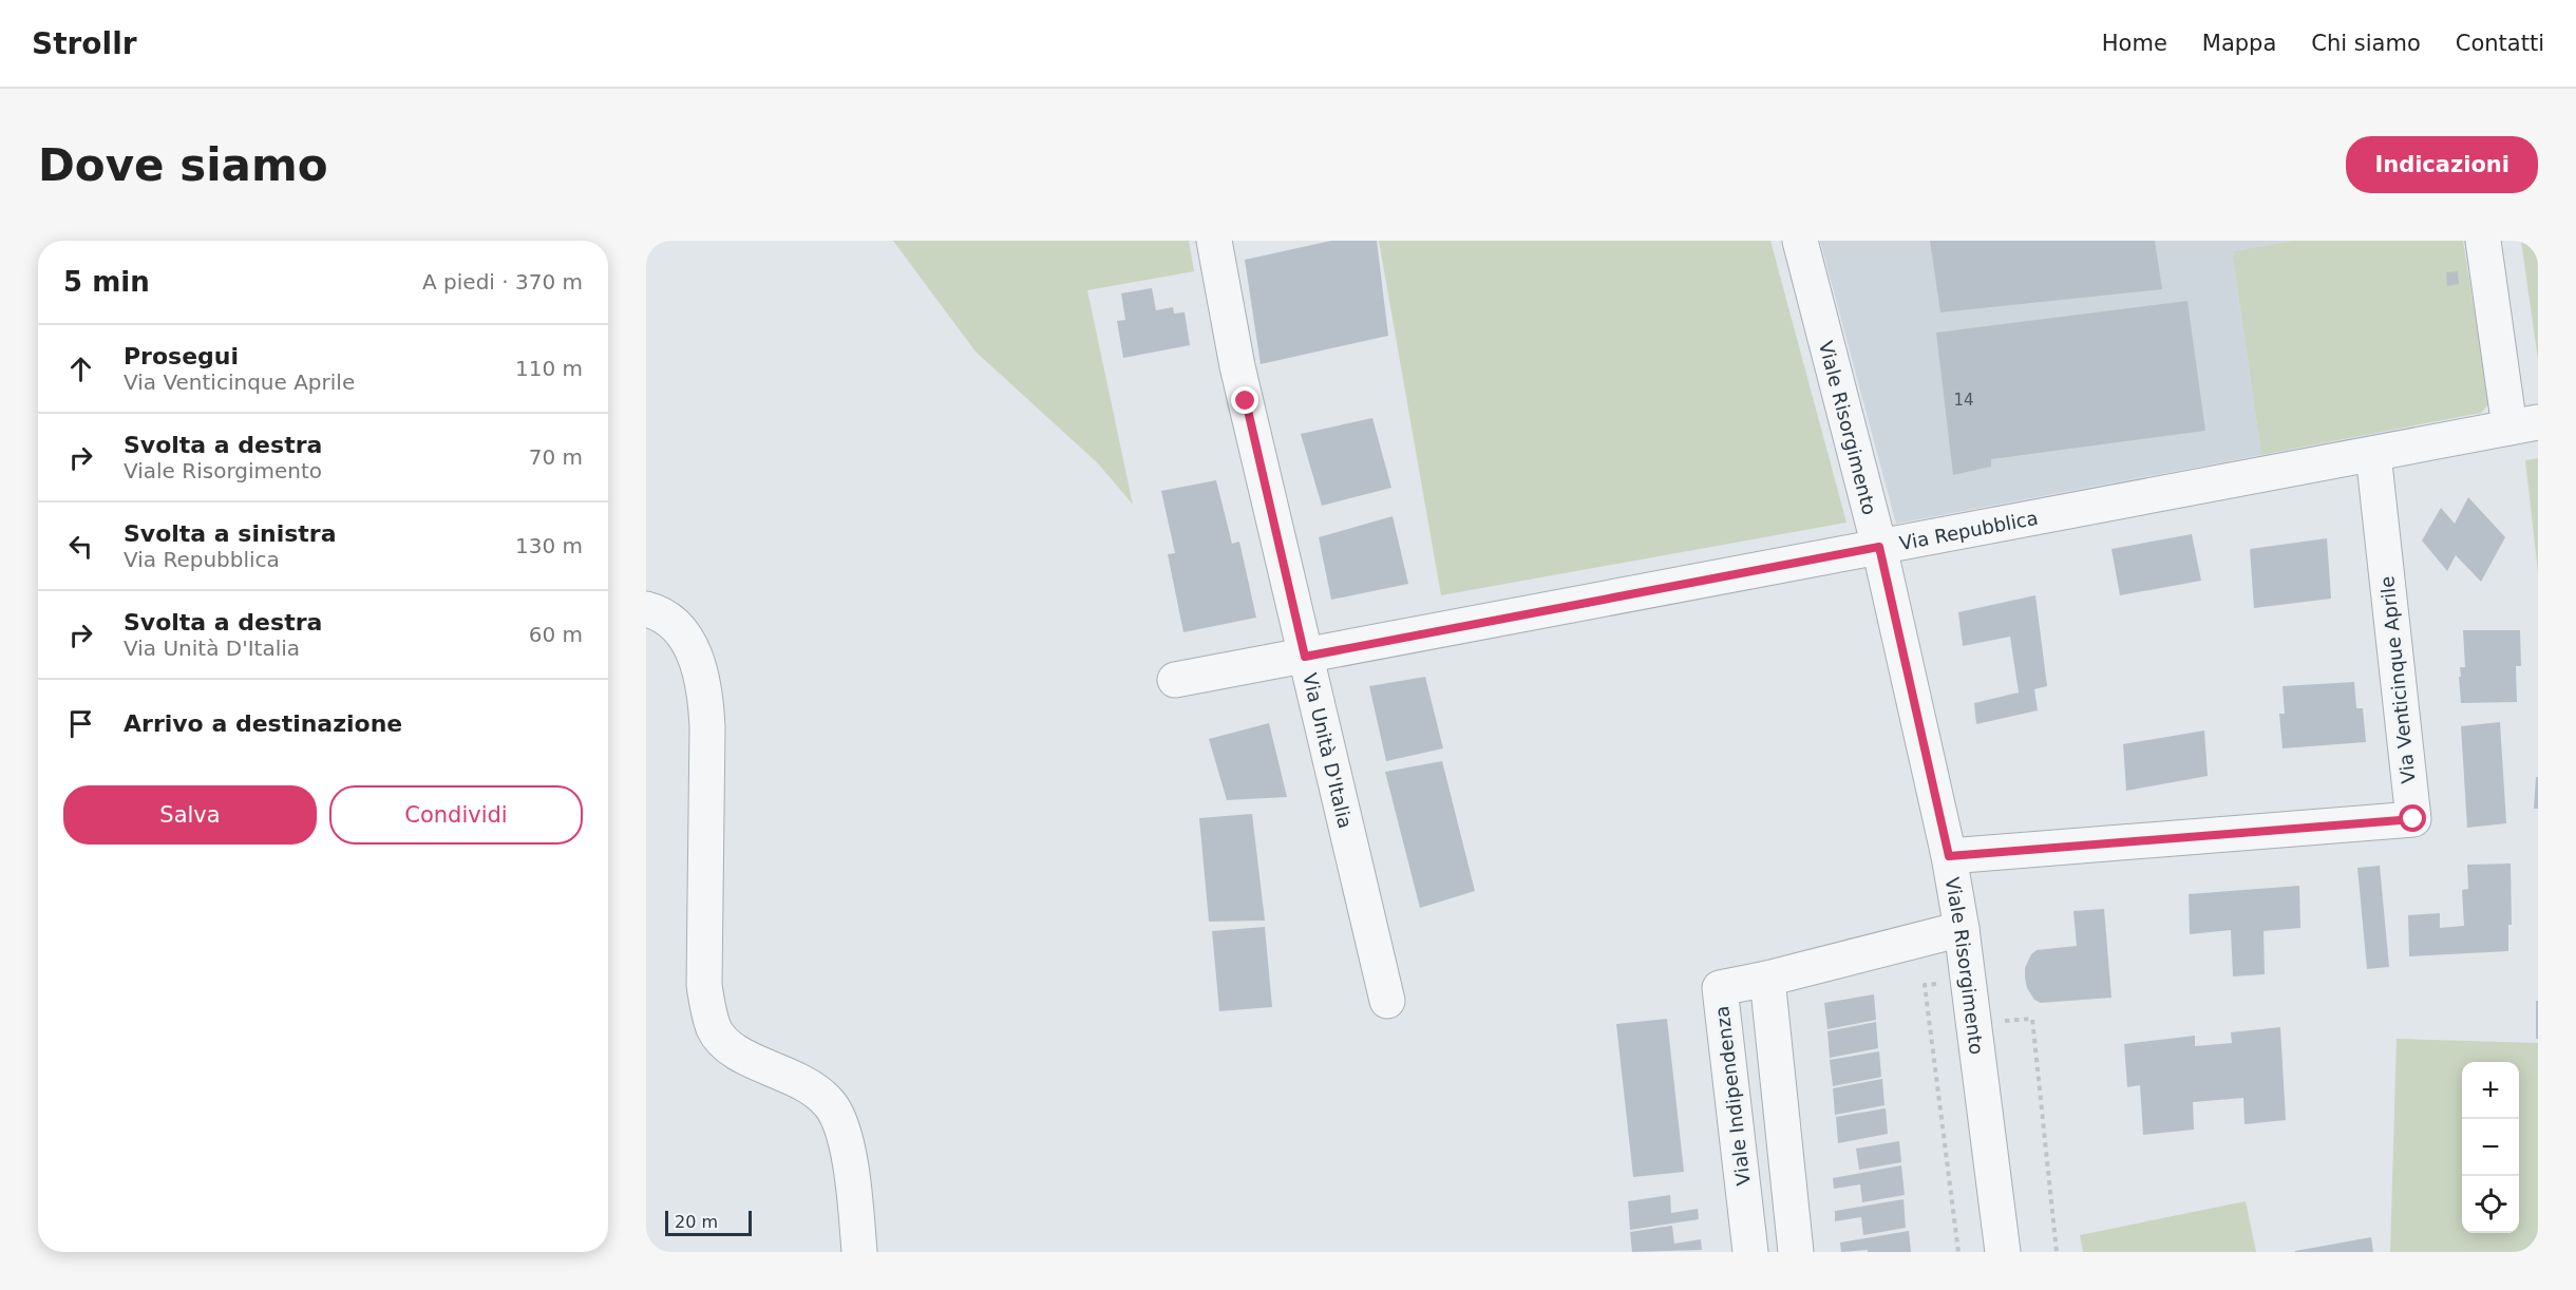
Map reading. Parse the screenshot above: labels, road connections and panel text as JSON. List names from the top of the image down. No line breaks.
{"streets":{"street":["Viale Risorgimento","Via Repubblica","Via Venticinque Aprile","Via Unità D'Italia","Viale Indipendenza"]},"crossings":[["Viale Risorgimento","Via Repubblica"],["Viale Risorgimento","Via Venticinque Aprile"],["Viale Risorgimento","Viale Indipendenza"],["Via Repubblica","Via Venticinque Aprile"],["Via Repubblica","Via Unità D'Italia"]],"house_numbers":["14"],"scale_bar":"20 m","page":{"header":"Strollr","nav":["Home","Mappa","Chi siamo","Contatti"],"buttons":["Indicazioni",["Salva","Condividi"]],"title":"Dove siamo","heading":["5 min","A piedi · 370 m"],"list":[["Prosegui","Via Venticinque Aprile","110 m"],["Svolta a destra","Viale Risorgimento","70 m"],["Svolta a sinistra","Via Repubblica","130 m"],["Svolta a destra","Via Unità D'Italia","60 m"],"Arrivo a destinazione"],"map_buttons":["+","−"],"scale":"20 m"}}
